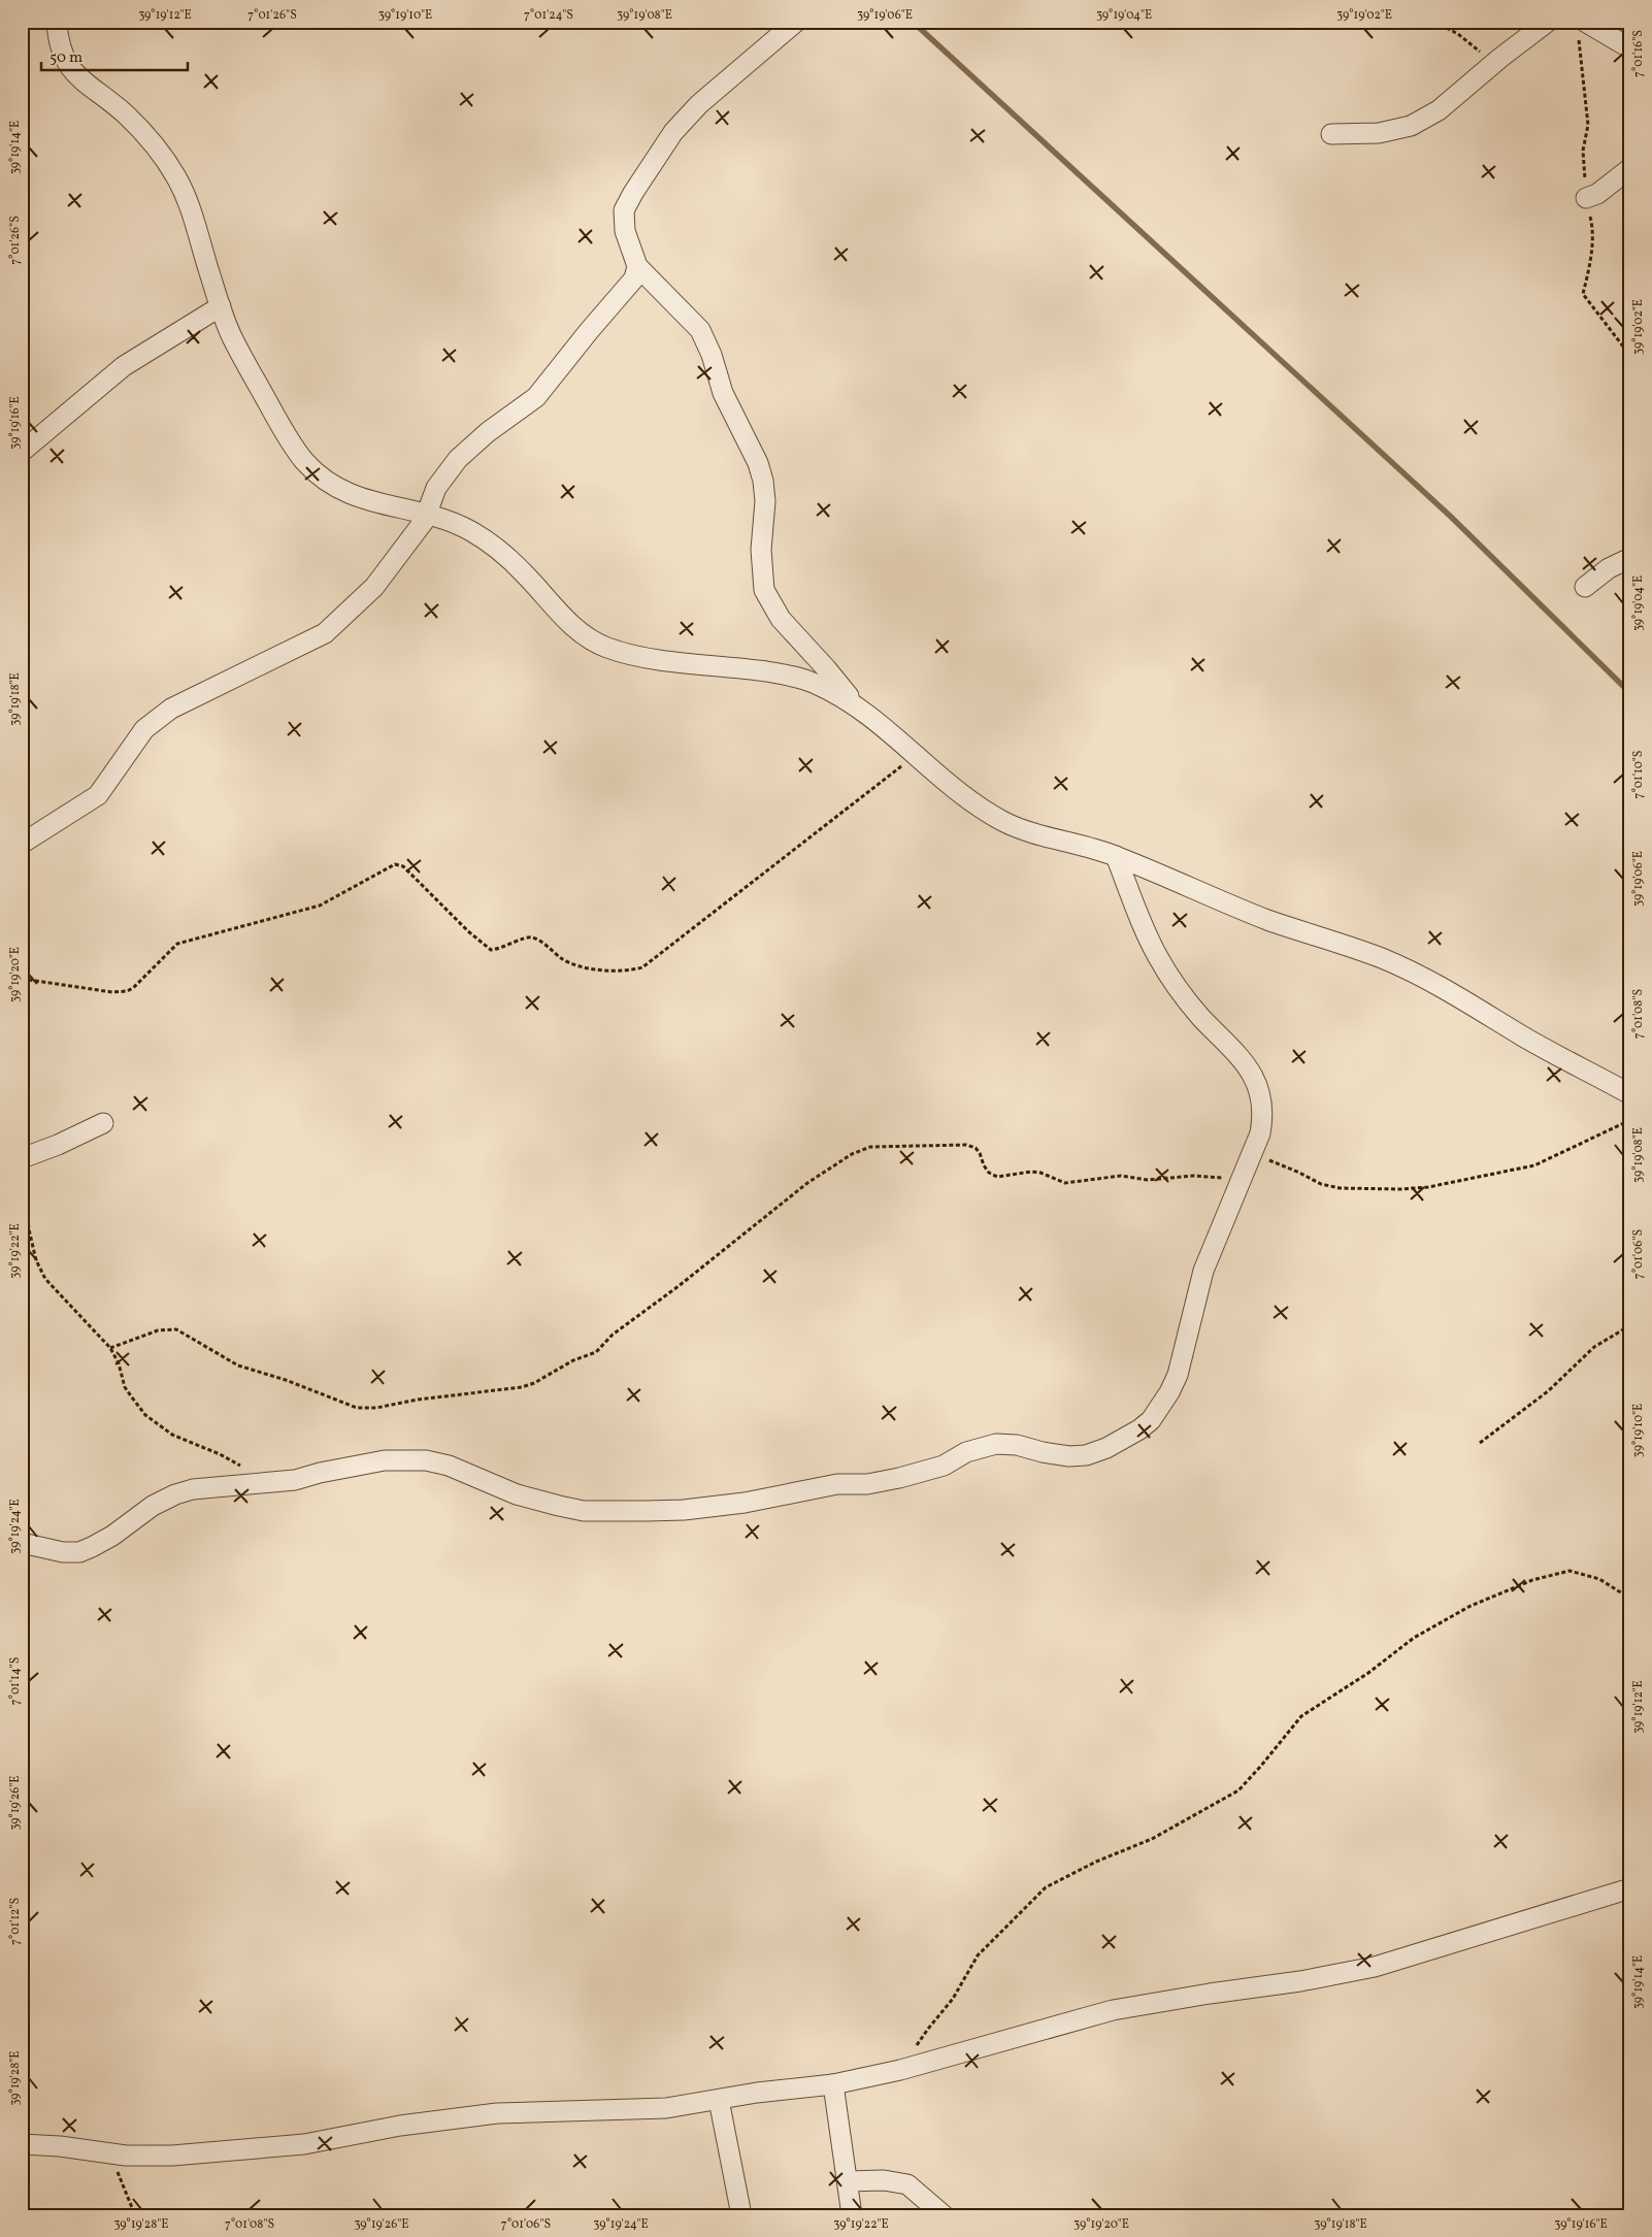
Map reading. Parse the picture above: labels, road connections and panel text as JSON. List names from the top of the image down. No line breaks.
{"scale_bar":"50 m","coordinates":["39°19'12\"E","7°01'26\"S","39°19'10\"E","7°01'24\"S","39°19'08\"E","39°19'06\"E","39°19'04\"E","39°19'02\"E","7°01'16\"S","39°19'14\"E","39°19'16\"E","39°19'18\"E","7°01'10\"S","39°19'20\"E","7°01'08\"S","39°19'22\"E","7°01'06\"S","39°19'24\"E","7°01'14\"S","39°19'26\"E","7°01'12\"S","39°19'28\"E"]}
